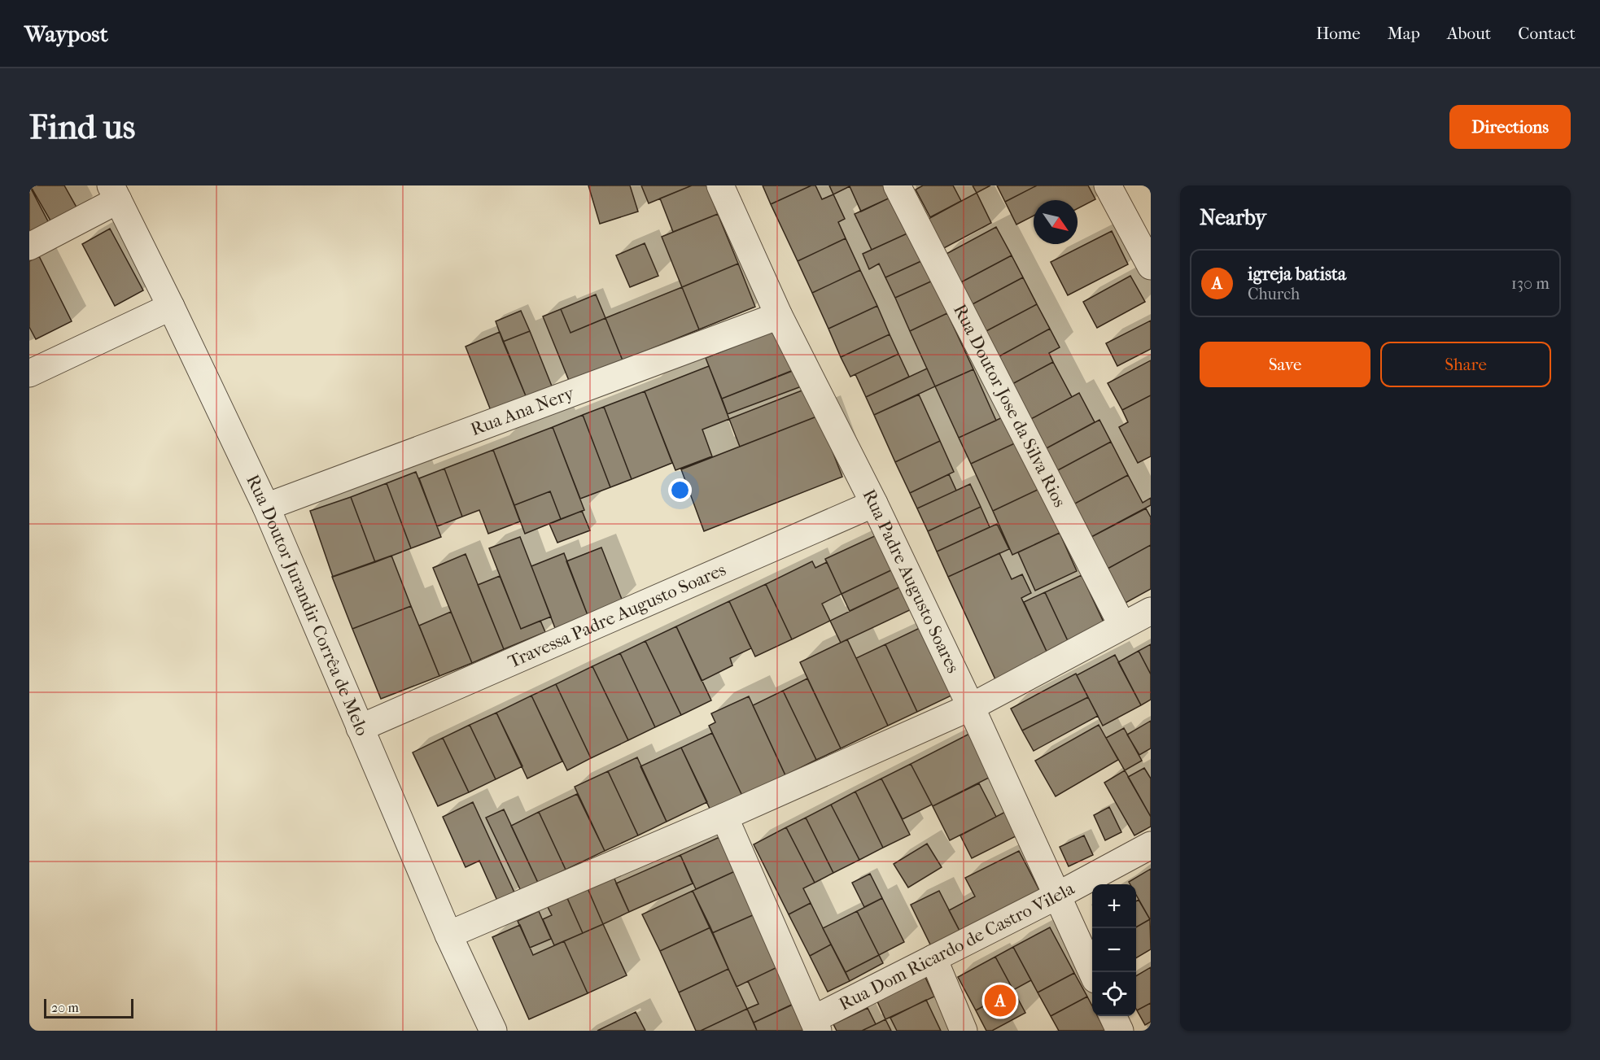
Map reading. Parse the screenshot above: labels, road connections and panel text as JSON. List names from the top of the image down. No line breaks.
{"streets":{"street":["Rua Doutor Jose da Silva Rios","Rua Ana Nery","Rua Padre Augusto Soares","Rua Doutor Jurandir Corrêa de Melo","Travessa Padre Augusto Soares","Rua Dom Ricardo de Castro Vilela"]},"crossings":[["Rua Ana Nery","Rua Padre Augusto Soares"],["Rua Ana Nery","Rua Doutor Jurandir Corrêa de Melo"],["Rua Padre Augusto Soares","Travessa Padre Augusto Soares"],["Rua Padre Augusto Soares","Rua Dom Ricardo de Castro Vilela"],["Rua Doutor Jurandir Corrêa de Melo","Travessa Padre Augusto Soares"]],"scale_bar":"20 m","north":"bottom right","page":{"header":"Waypost","nav":["Home","Map","About","Contact"],"buttons":["Directions",["Save","Share"]],"title":"Find us","heading":"Nearby","list":[{"mark":"A","name":"igreja batista","note":"Church","value":"130 m"}],"map_buttons":["+","−"],"pins":"A","scale":"20 m"}}
